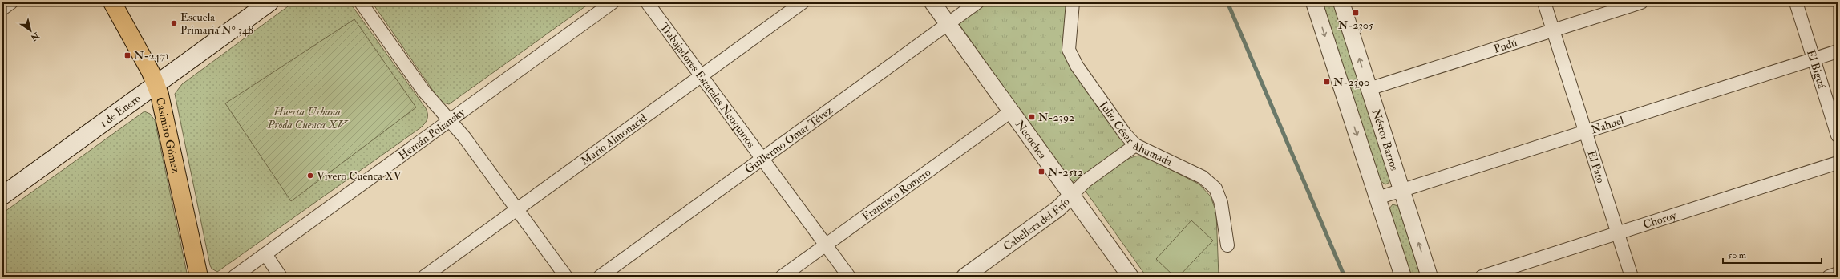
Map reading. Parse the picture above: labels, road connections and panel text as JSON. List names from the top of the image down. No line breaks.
{"streets":{"main road":["1 de Enero","Casimiro Gómez"],"street":["Pudú","El Biguá","Trabajadores Estatales Neuquinos","Nahuel","Julio César Ahumada","Hernán Poliansky","Mario Almonacid","Guillermo Omar Tévez","Necochea","Néstor Barros","El Pato","Francisco Romero","Choroy","Cabellera del Frío"]},"crossings":[["Pudú","Néstor Barros"],["Pudú","El Pato"],["El Biguá","Nahuel"],["Trabajadores Estatales Neuquinos","Mario Almonacid"],["Trabajadores Estatales Neuquinos","Guillermo Omar Tévez"],["Trabajadores Estatales Neuquinos","Francisco Romero"],["1 de Enero","Casimiro Gómez"],["Nahuel","Néstor Barros"],["Nahuel","El Pato"],["Julio César Ahumada","Cabellera del Frío"],["Guillermo Omar Tévez","Necochea"],["Necochea","Francisco Romero"],["Necochea","Cabellera del Frío"],["El Pato","Choroy"]],"parks":["Huerta Urbana Proda Cuenca XV"],"places":{"transit":["N-2305","N-2471","N-2390","N-2392","N-2512"],"other":["Escuela Primaria N° 348","Vivero Cuenca XV"]},"scale_bar":"50 m","north":"bottom right"}
